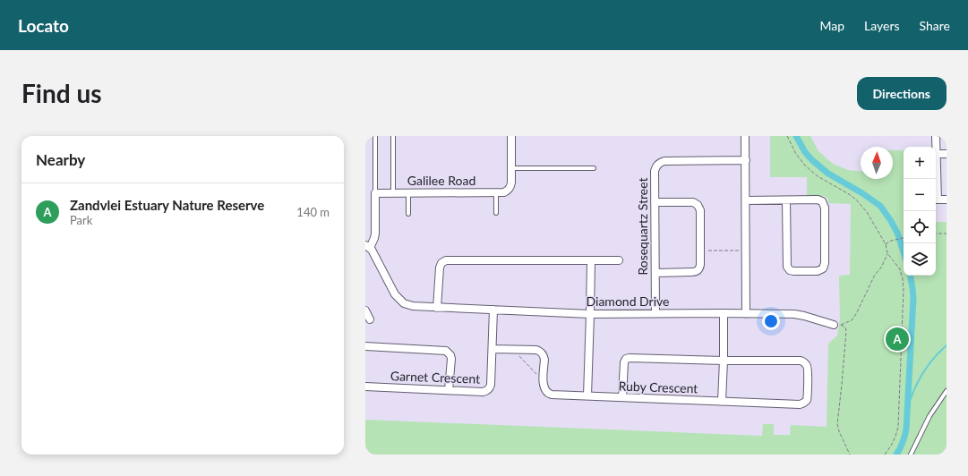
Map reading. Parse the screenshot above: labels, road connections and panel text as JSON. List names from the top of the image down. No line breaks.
{"streets":{"street":["Galilee Road","Rosequartz Street","Diamond Drive","Garnet Crescent","Ruby Crescent"]},"crossings":[["Rosequartz Street","Diamond Drive"],["Diamond Drive","Garnet Crescent"]],"north":"top","page":{"header":"Locato","nav":["Map","Layers","Share"],"buttons":"Directions","title":"Find us","heading":"Nearby","map_buttons":["+","−"],"list":[{"mark":"A","name":"Zandvlei Estuary Nature Reserve","note":"Park","value":"140 m"}],"pins":"A"}}
